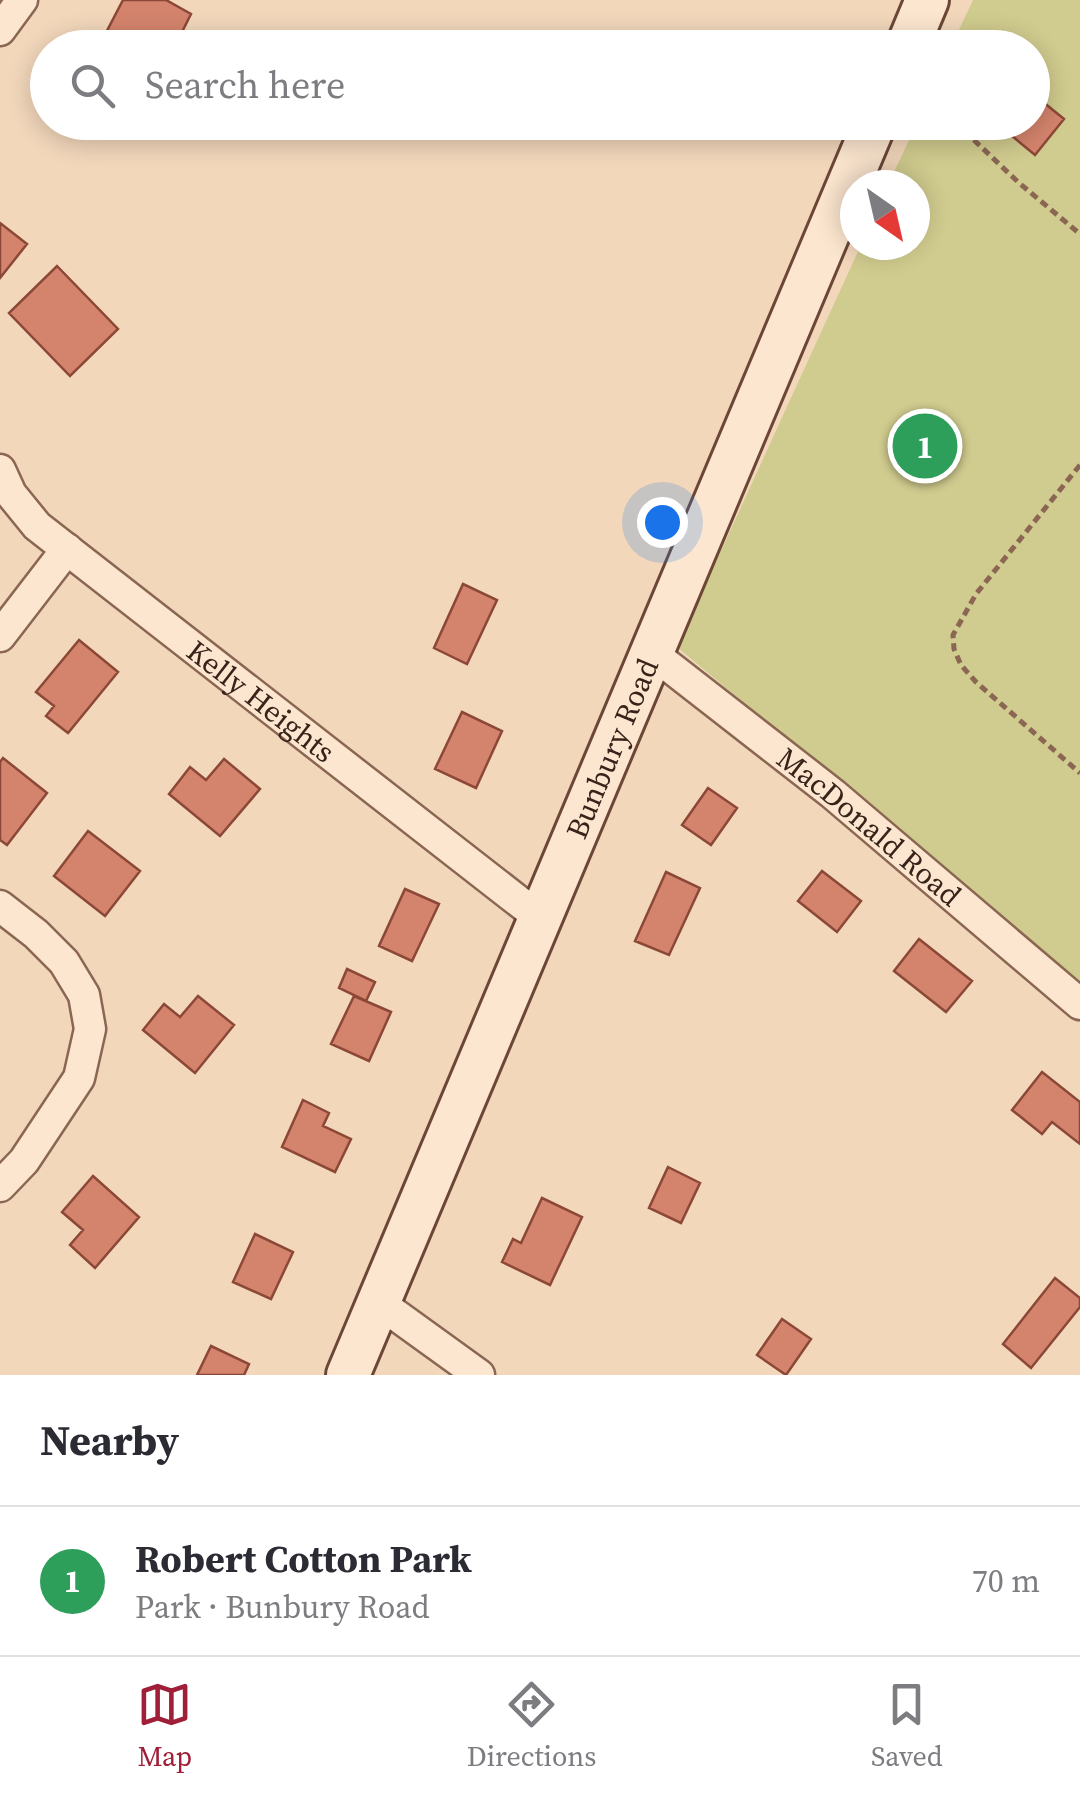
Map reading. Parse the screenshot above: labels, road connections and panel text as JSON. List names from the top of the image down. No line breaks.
{"streets":{"main road":["Bunbury Road"],"street":["Kelly Heights","MacDonald Road"]},"crossings":[["Kelly Heights","Bunbury Road"],["Bunbury Road","MacDonald Road"]],"north":"bottom right","page":{"search":"Search here","pins":"1","heading":"Nearby","list":[{"mark":"1","name":"Robert Cotton Park","note":"Park · Bunbury Road","value":"70 m"}],"nav":["Map","Directions","Saved"]}}
